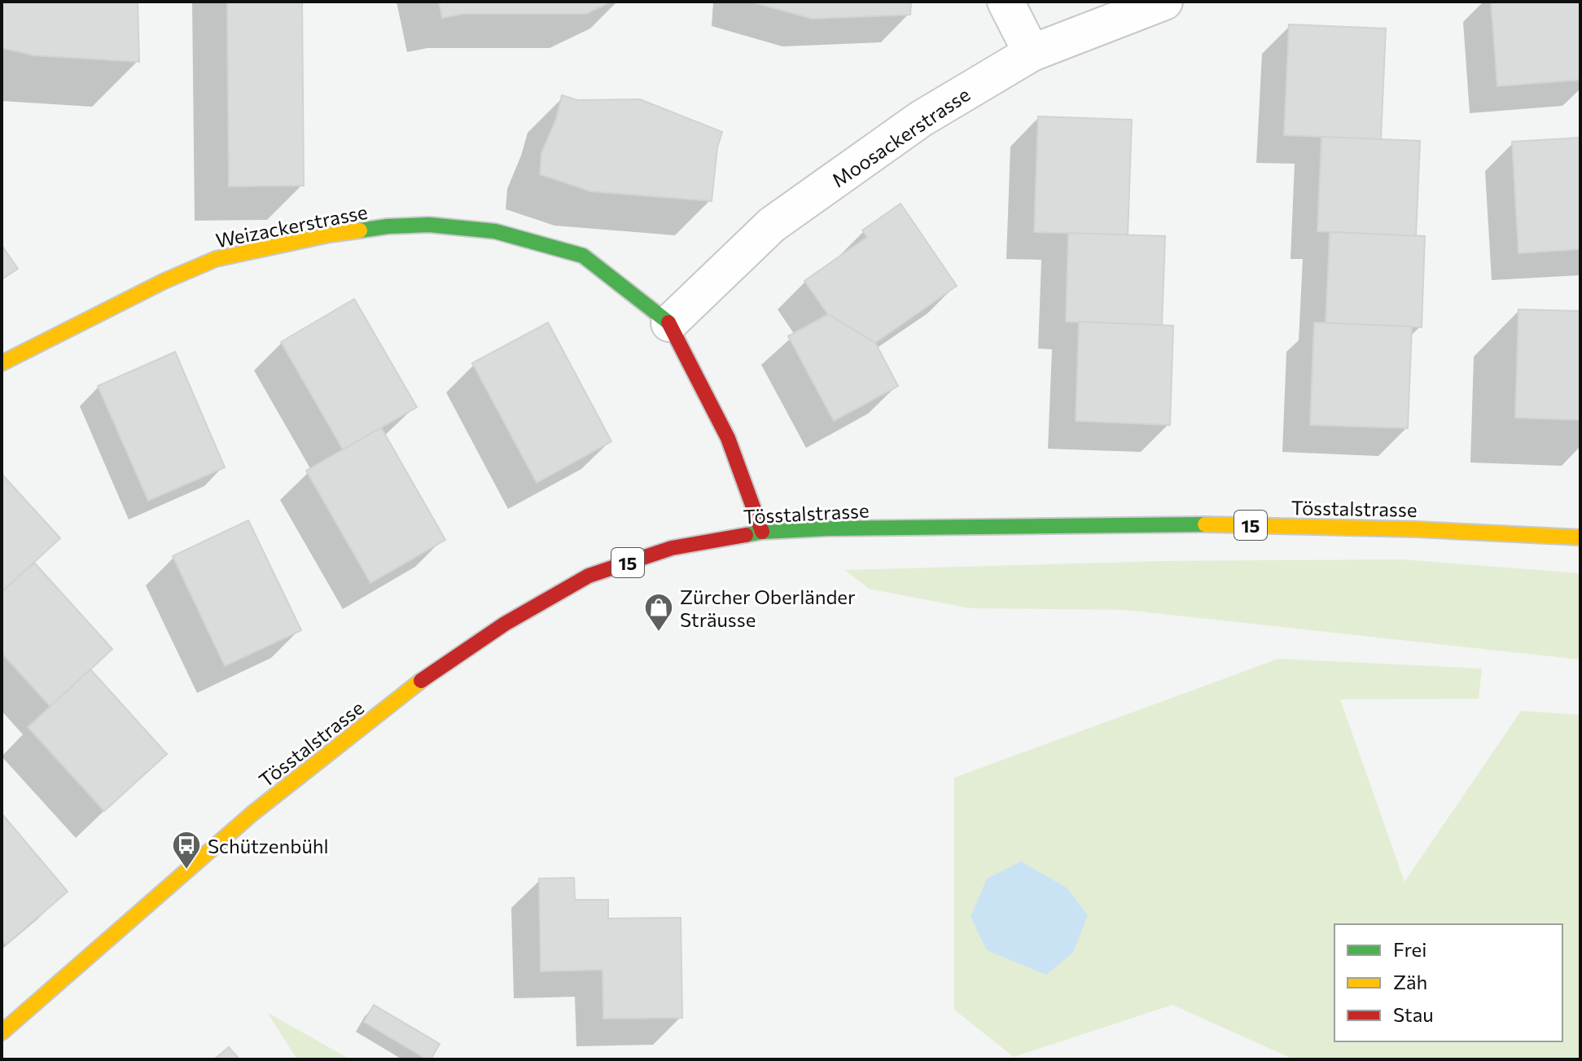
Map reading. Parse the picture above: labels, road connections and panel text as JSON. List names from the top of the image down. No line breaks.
{"streets":{"main road":["Weizackerstrasse","Tösstalstrasse","15"],"street":["Moosackerstrasse"]},"crossings":[["Moosackerstrasse","Weizackerstrasse"],["Weizackerstrasse","Tösstalstrasse"]],"places":{"shop":["Zürcher Oberländer Sträusse"],"bus stop":["Schützenbühl"]},"legend":["Frei","Zäh","Stau"]}
